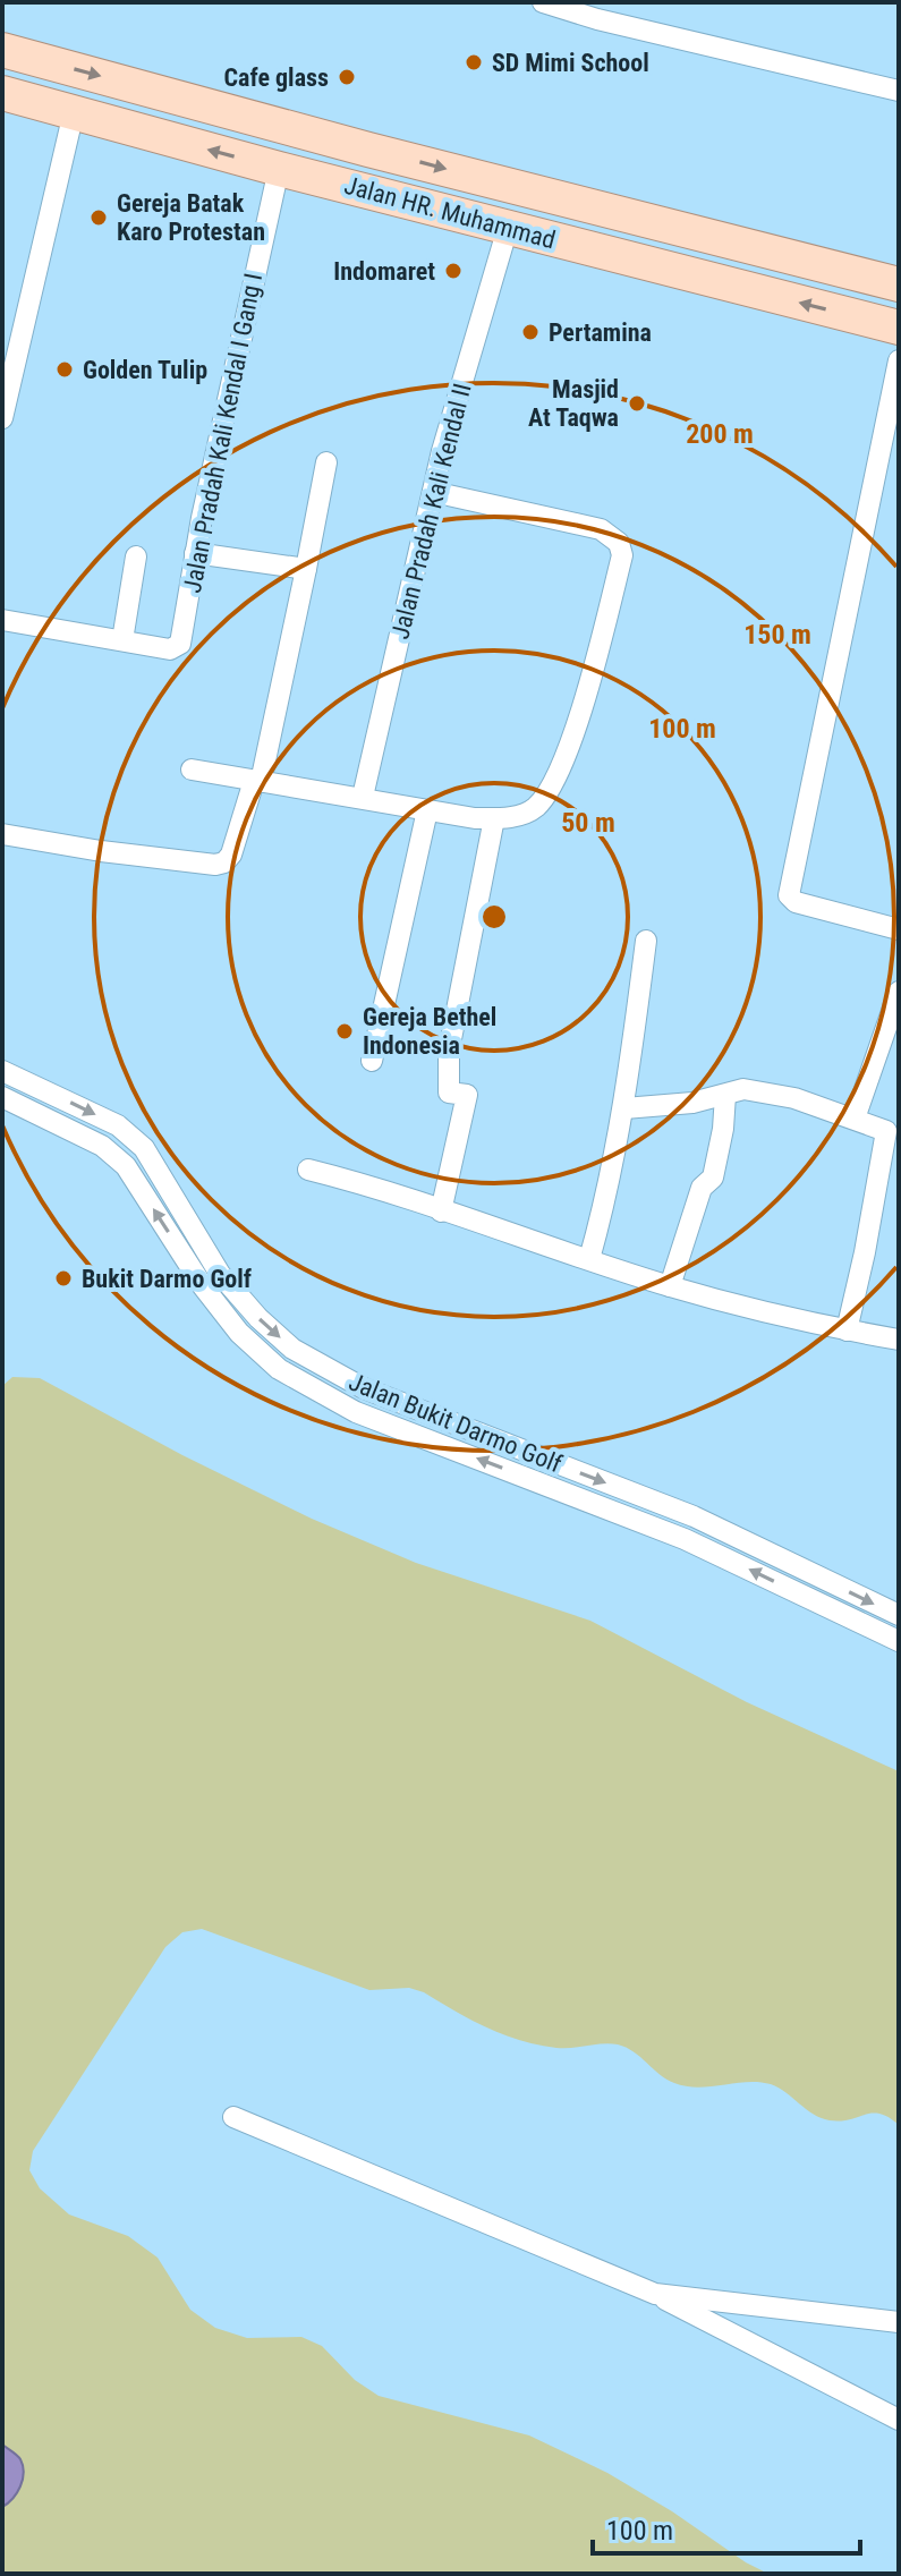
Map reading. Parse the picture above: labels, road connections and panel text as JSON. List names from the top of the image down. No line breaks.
{"streets":{"main road":["Jalan HR. Muhammad"],"street":["Jalan Pradah Kali Kendal I Gang I","Jalan Pradah Kali Kendal II","Jalan Bukit Darmo Golf"]},"crossings":[["Jalan HR. Muhammad","Jalan Pradah Kali Kendal I Gang I"],["Jalan HR. Muhammad","Jalan Pradah Kali Kendal II"]],"places":["SD Mimi School","Cafe glass","Gereja Batak Karo Protestan","Indomaret","Pertamina","Golden Tulip","Masjid At Taqwa","Gereja Bethel Indonesia","Bukit Darmo Golf"],"scale_bar":"100 m","rings":["200 m","150 m","100 m","50 m"]}
